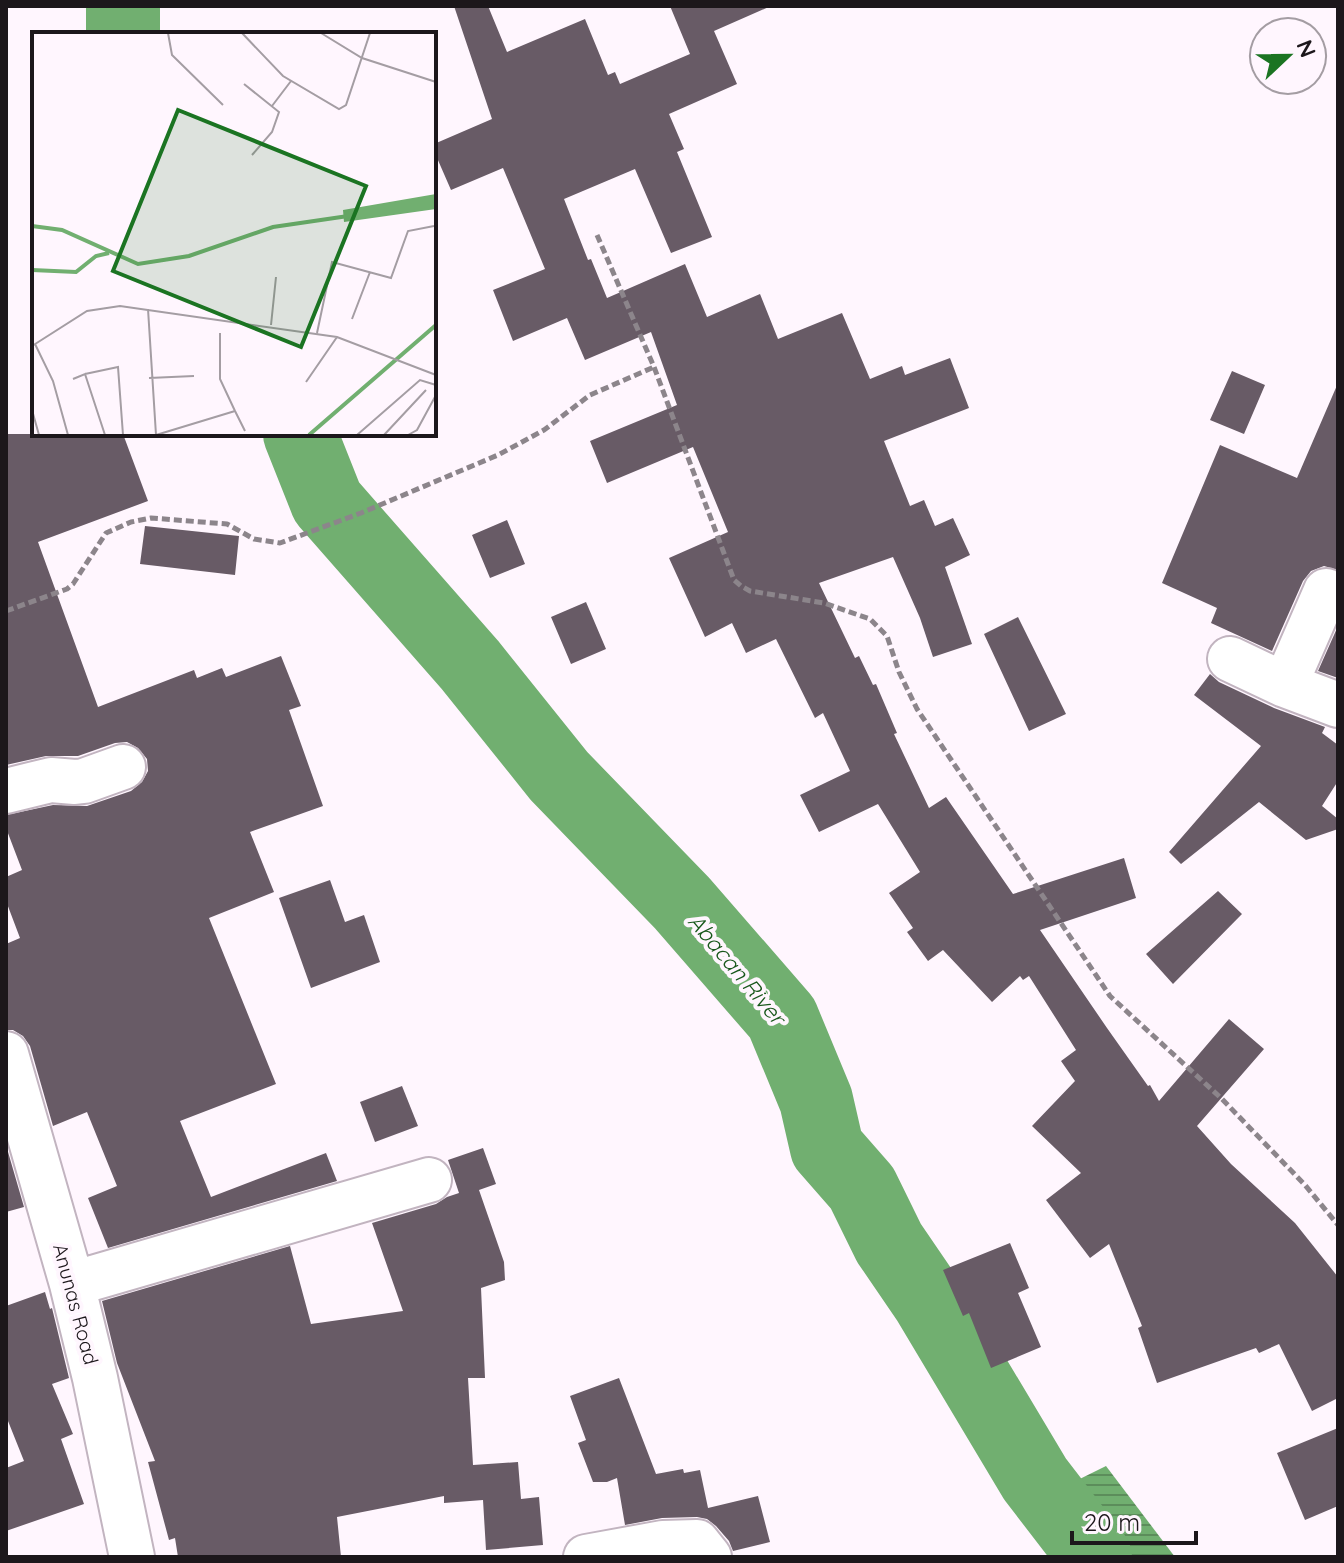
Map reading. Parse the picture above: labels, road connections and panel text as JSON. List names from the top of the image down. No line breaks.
{"streets":{"street":["Anunas Road"]},"water":["Abacan River"],"scale_bar":"20 m","north":"right"}
